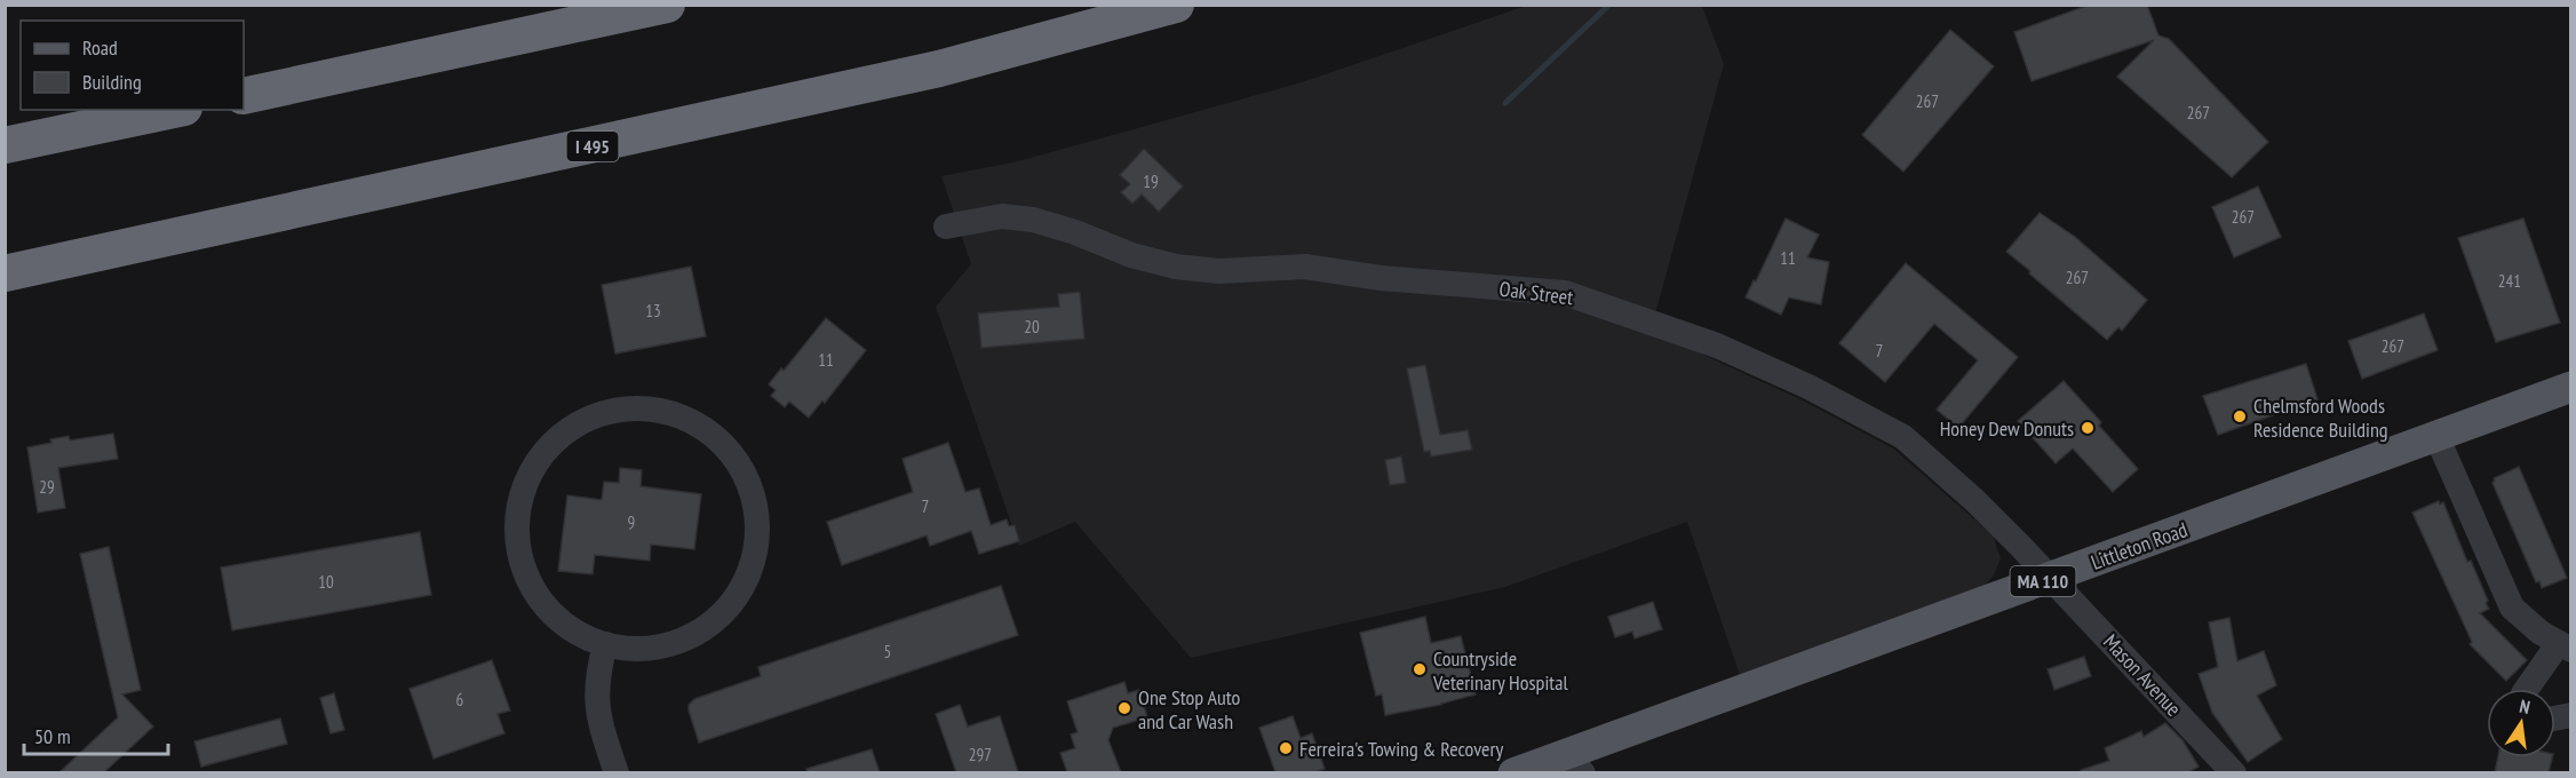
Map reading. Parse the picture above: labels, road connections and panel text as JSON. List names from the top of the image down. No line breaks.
{"streets":{"highway":["I 495"],"main road":["Littleton Road","MA 110"],"street":["Oak Street","Mason Avenue"]},"crossings":[["Oak Street","Littleton Road"],["Oak Street","Mason Avenue"],["Littleton Road","Mason Avenue"]],"places":["Chelmsford Woods Residence Building","Honey Dew Donuts","Countryside Veterinary Hospital","One Stop Auto and Car Wash","Ferreira's Towing & Recovery"],"house_numbers":["267","267","19","267","11","267","241","13","20","267","7","11","29","7","9","10","5","6","297"],"legend":["Road","Building"],"scale_bar":"50 m","north":"top"}
